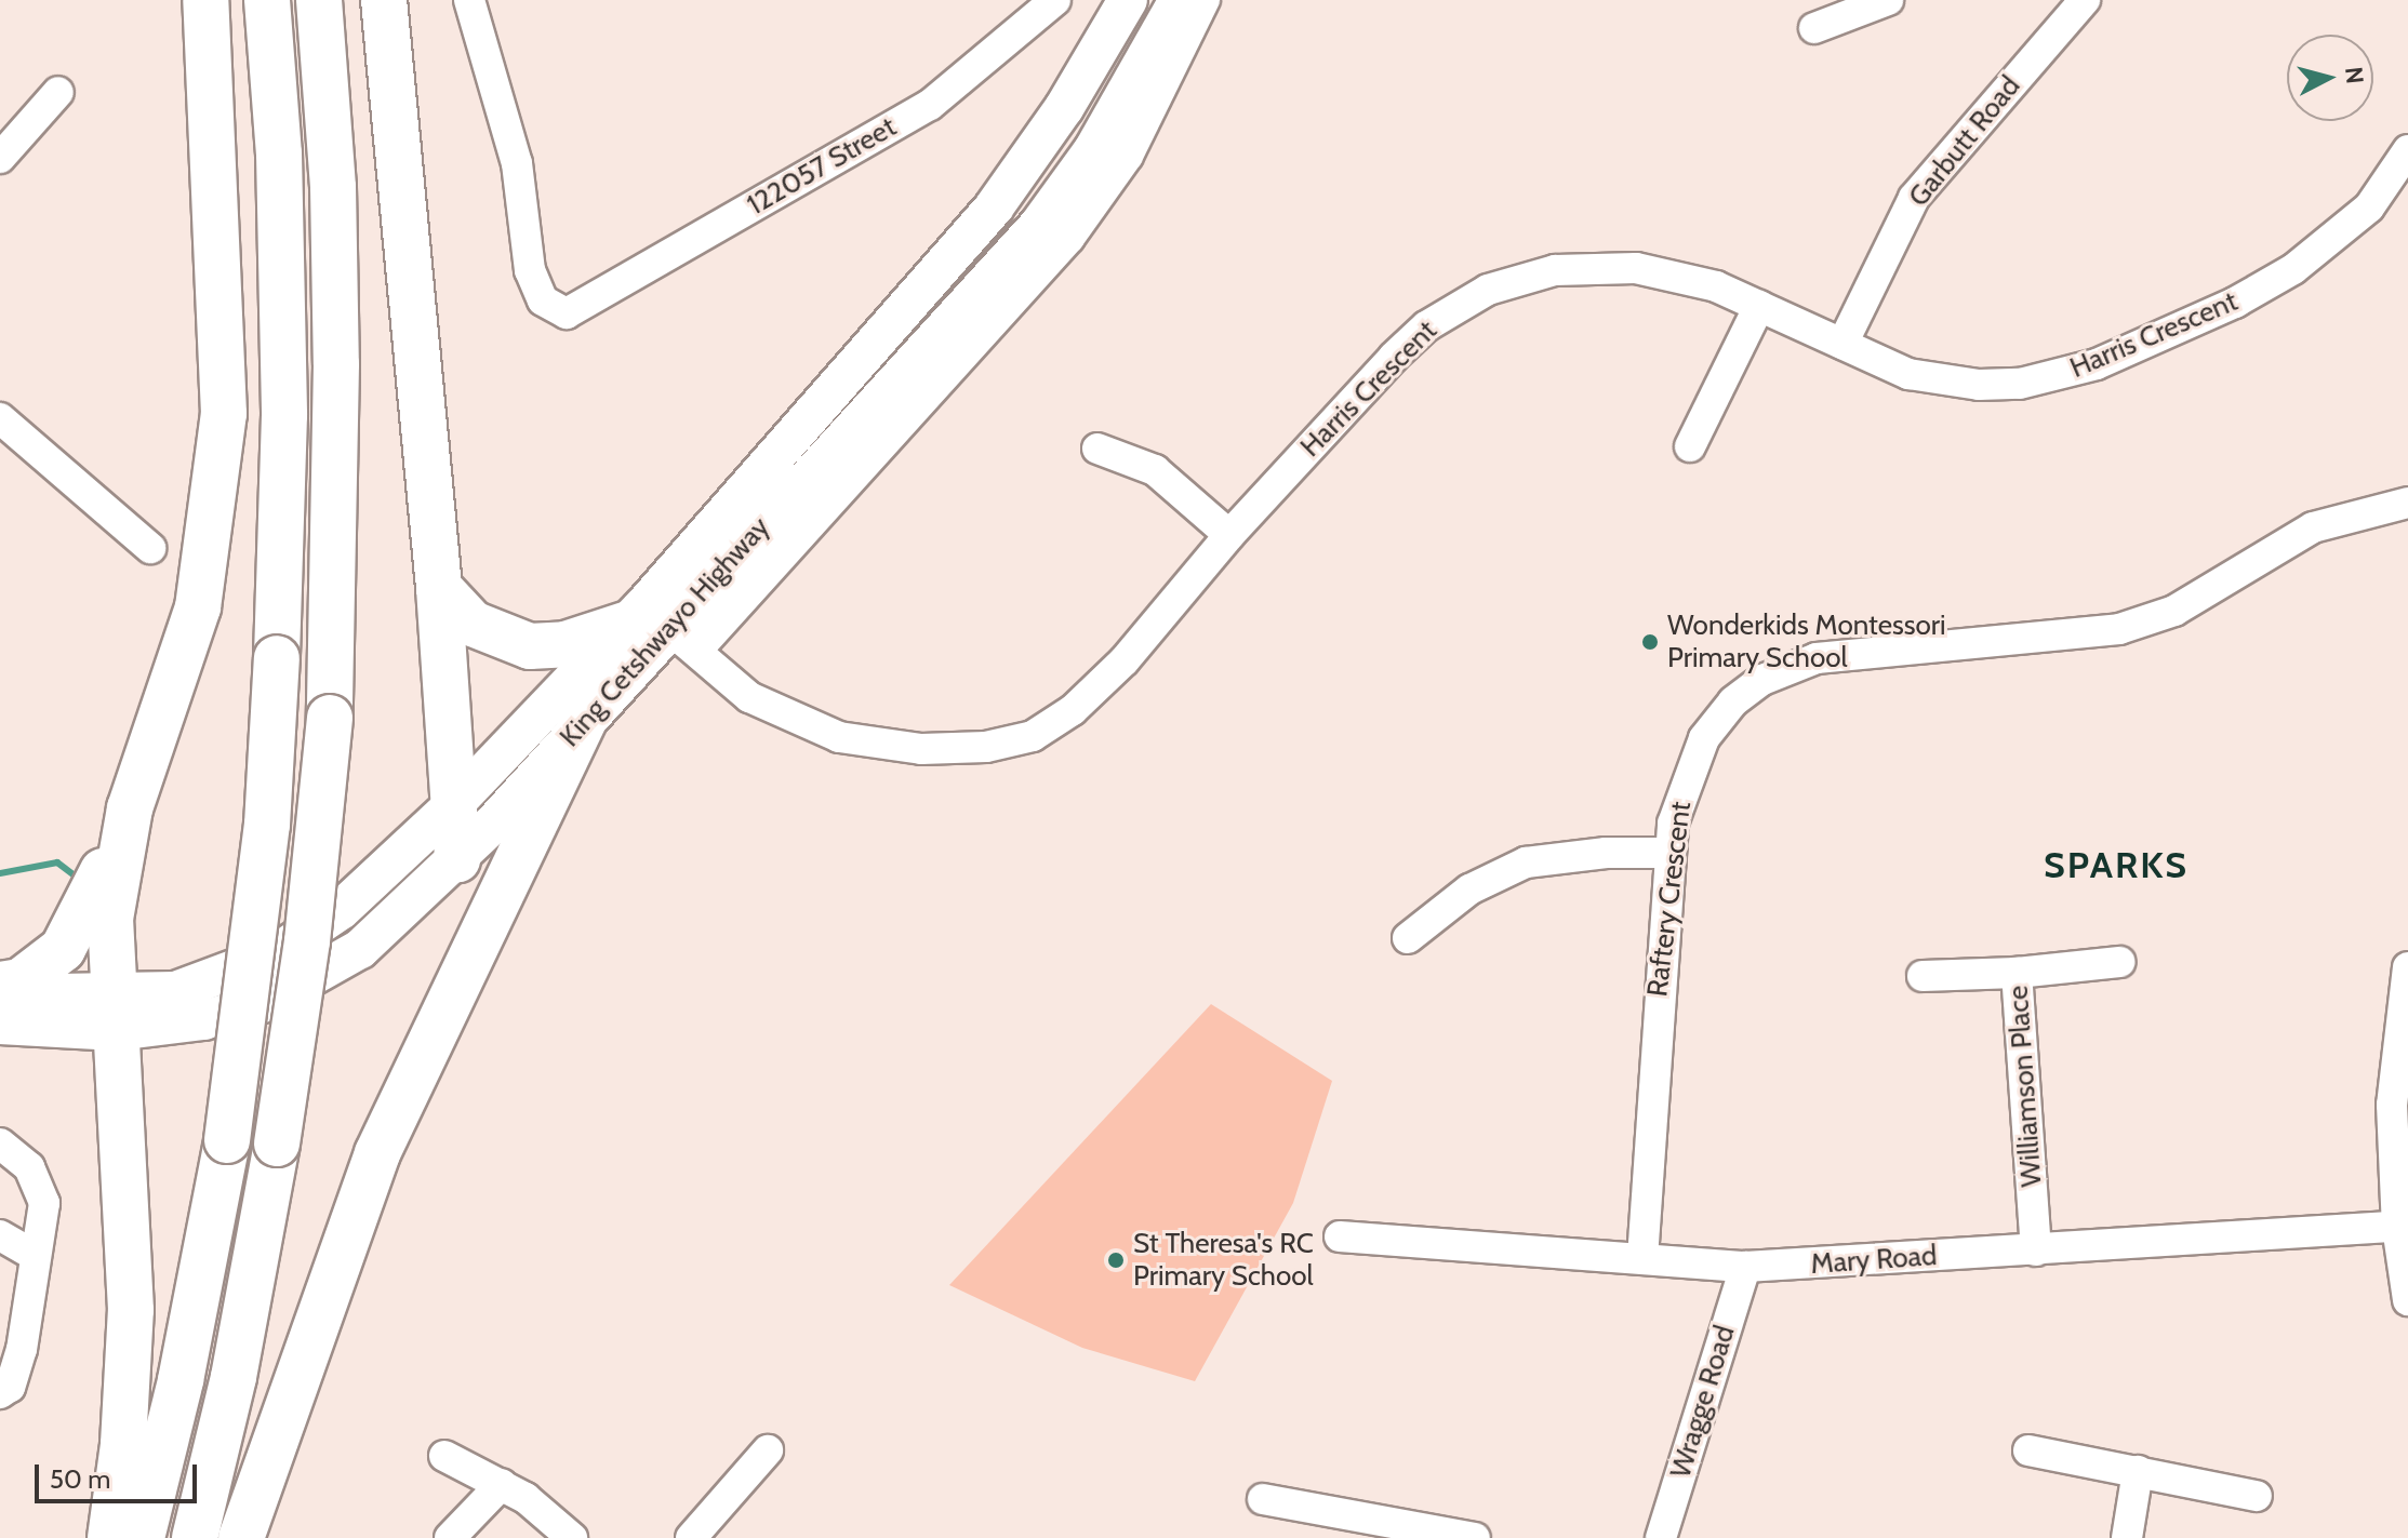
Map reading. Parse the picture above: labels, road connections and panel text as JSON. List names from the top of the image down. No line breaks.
{"streets":{"main road":["King Cetshwayo Highway"],"street":["Garbutt Road","122057 Street","Harris Crescent","Raftery Crescent","Williamson Place","Mary Road","Wragge Road"]},"crossings":[["Garbutt Road","Harris Crescent"],["Harris Crescent","King Cetshwayo Highway"],["Raftery Crescent","Mary Road"],["Williamson Place","Mary Road"],["Mary Road","Wragge Road"]],"districts":["SPARKS"],"places":["Wonderkids Montessori Primary School","St Theresa's RC Primary School"],"scale_bar":"50 m","north":"right"}
